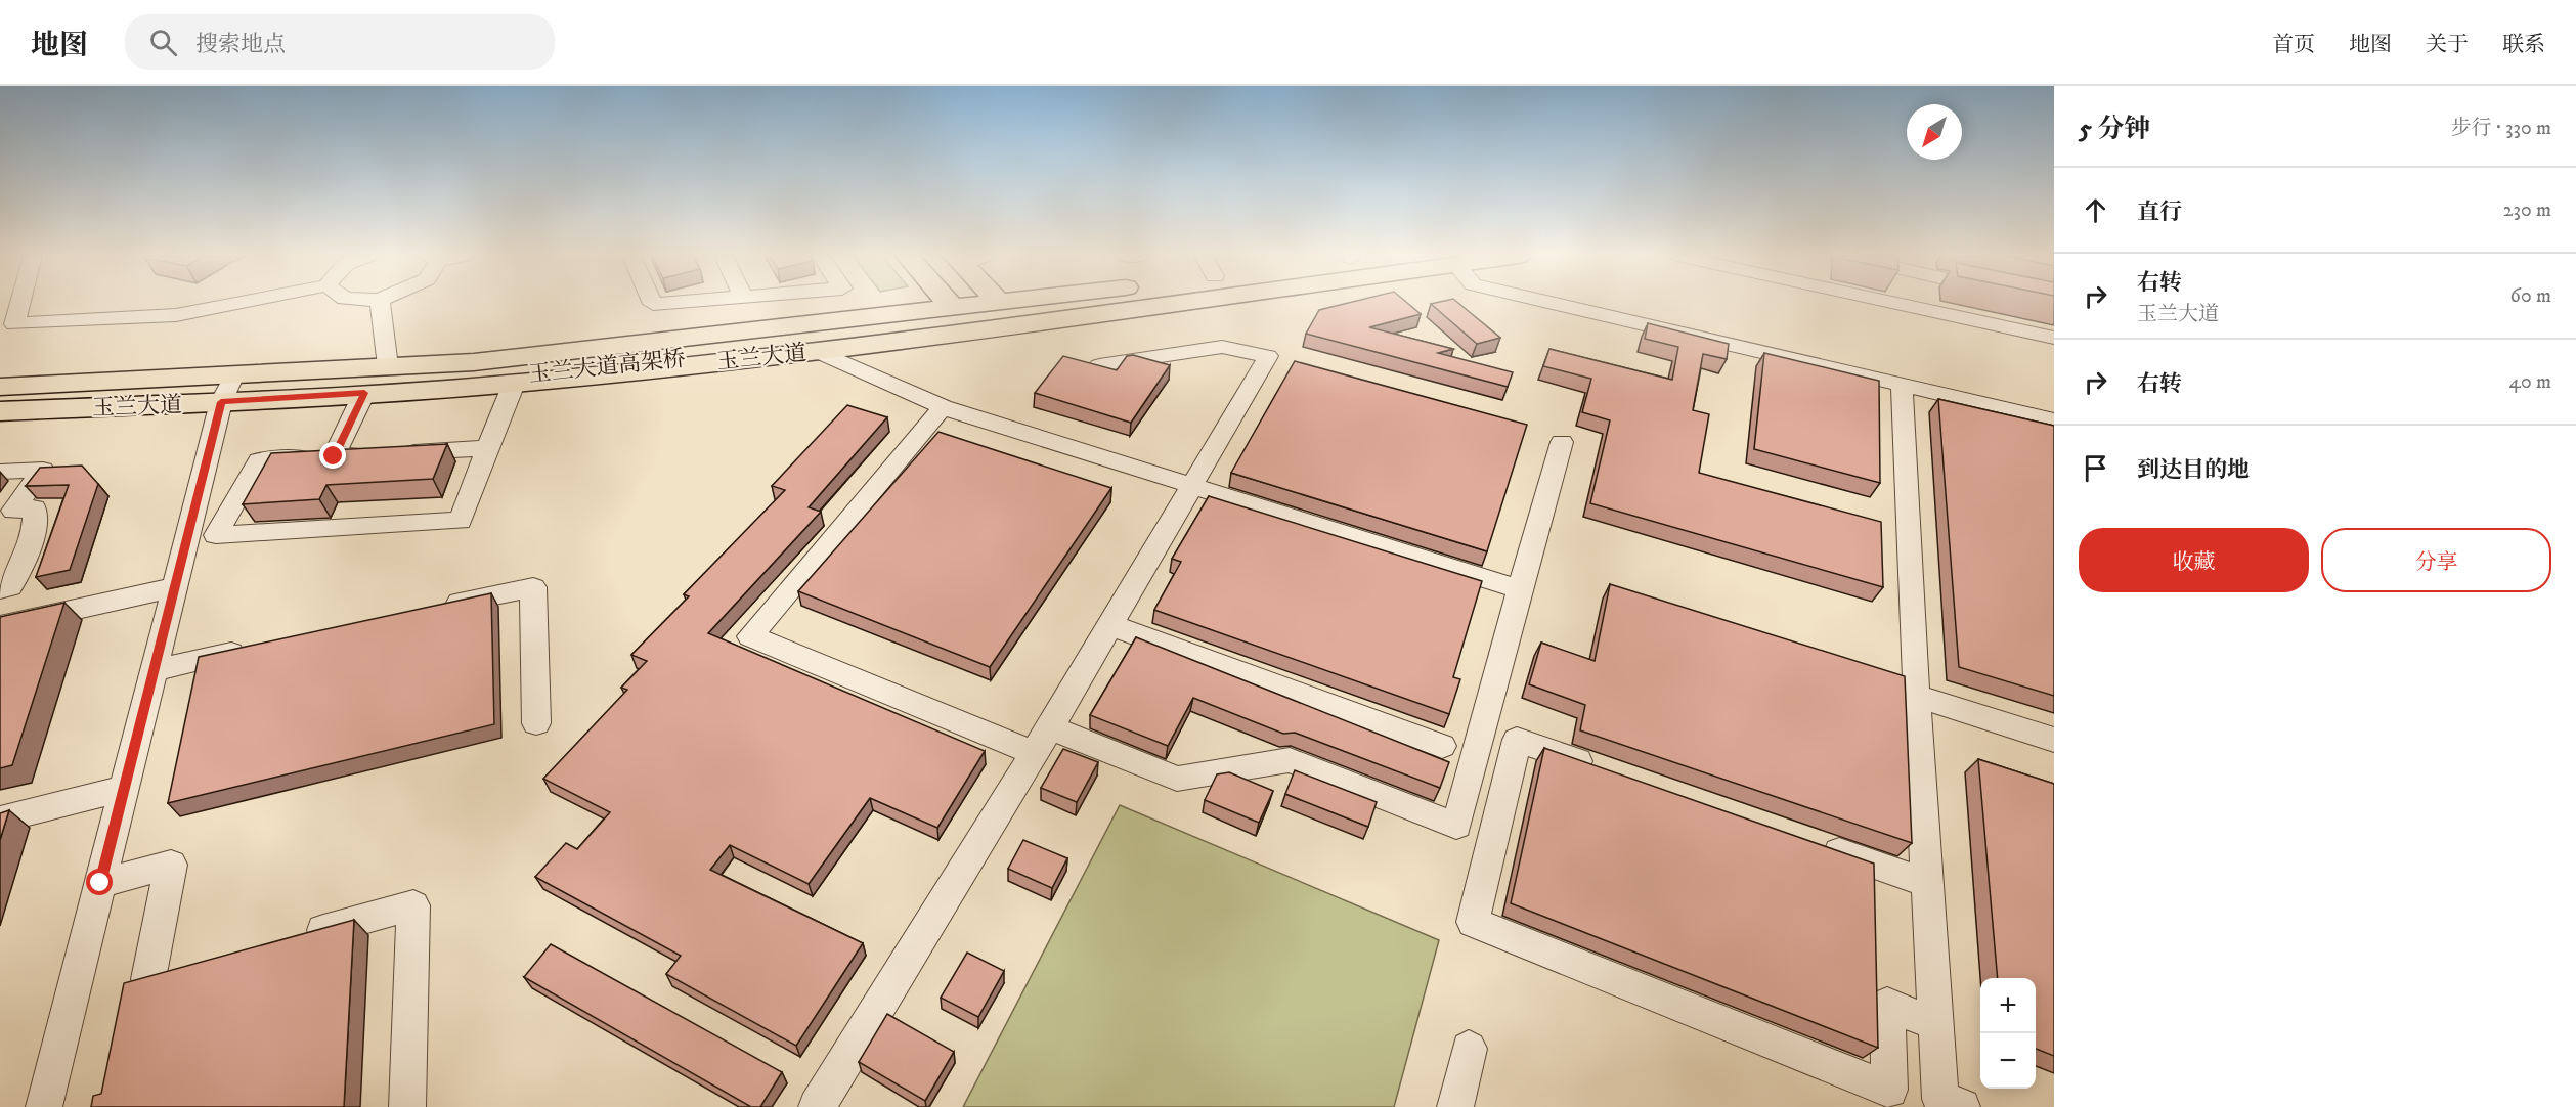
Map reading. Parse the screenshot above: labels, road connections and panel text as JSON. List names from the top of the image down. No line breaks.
{"streets":{"main road":["玉兰大道","玉兰大道高架桥"]},"crossings":[["玉兰大道","玉兰大道高架桥"]],"north":"bottom left","page":{"header":"地图","search":"搜索地点","nav":["首页","地图","关于","联系"],"heading":["5 分钟","步行 · 330 m"],"list":[["直行","230 m"],["右转","玉兰大道","60 m"],["右转","40 m"],"到达目的地"],"buttons":["收藏","分享"],"map_buttons":["+","−"]}}
